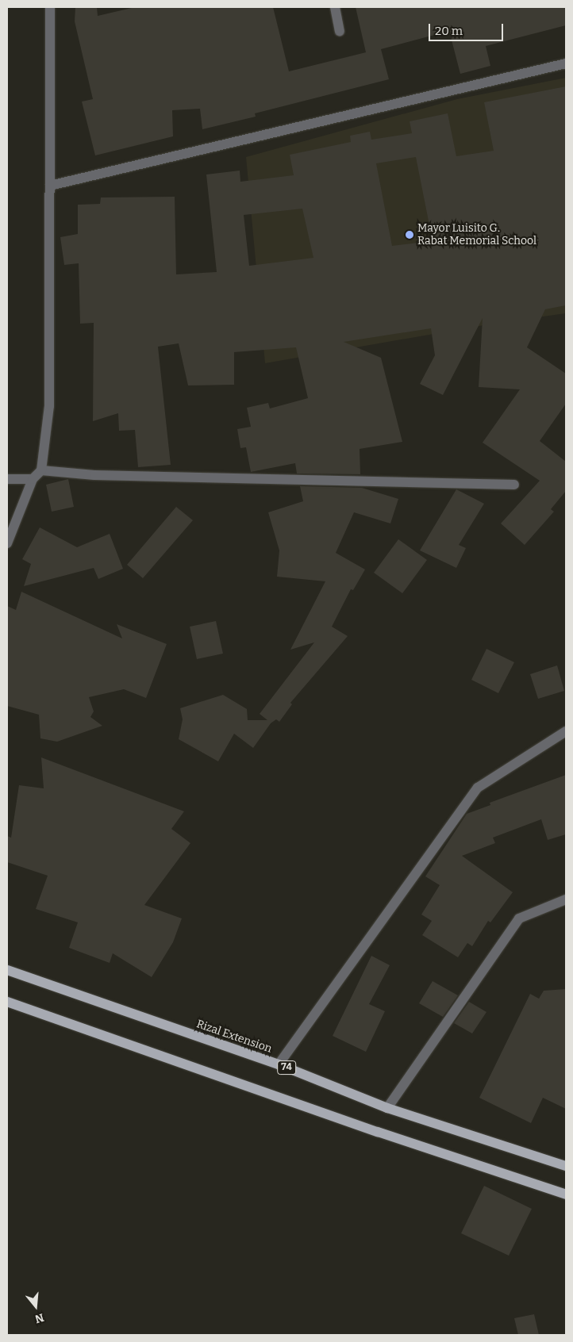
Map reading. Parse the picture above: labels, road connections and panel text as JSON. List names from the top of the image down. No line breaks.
{"streets":{"main road":["Rizal Extension","74"]},"places":["Mayor Luisito G. Rabat Memorial School"],"scale_bar":"20 m","north":"bottom"}
